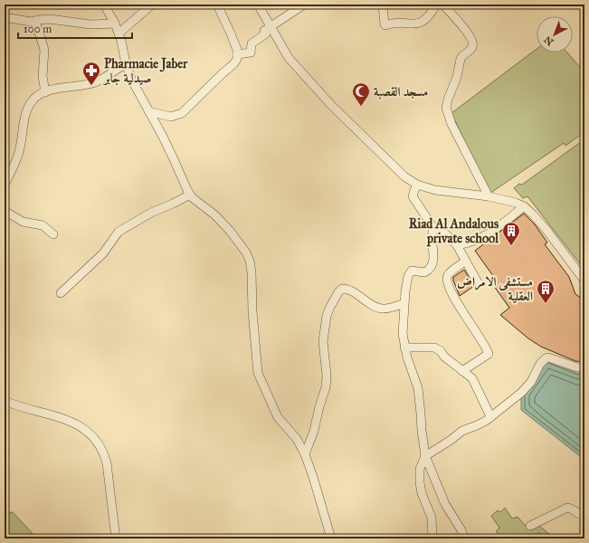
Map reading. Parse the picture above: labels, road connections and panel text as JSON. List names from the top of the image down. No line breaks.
{"places":{"pharmacy":["Pharmacie Jaber صيدلية جابر"],"mosque":["مسجد القصبة"],"building":["Riad Al Andalous private school","مستشفى الامراض العقلية"]},"scale_bar":"100 m","north":"bottom left"}
